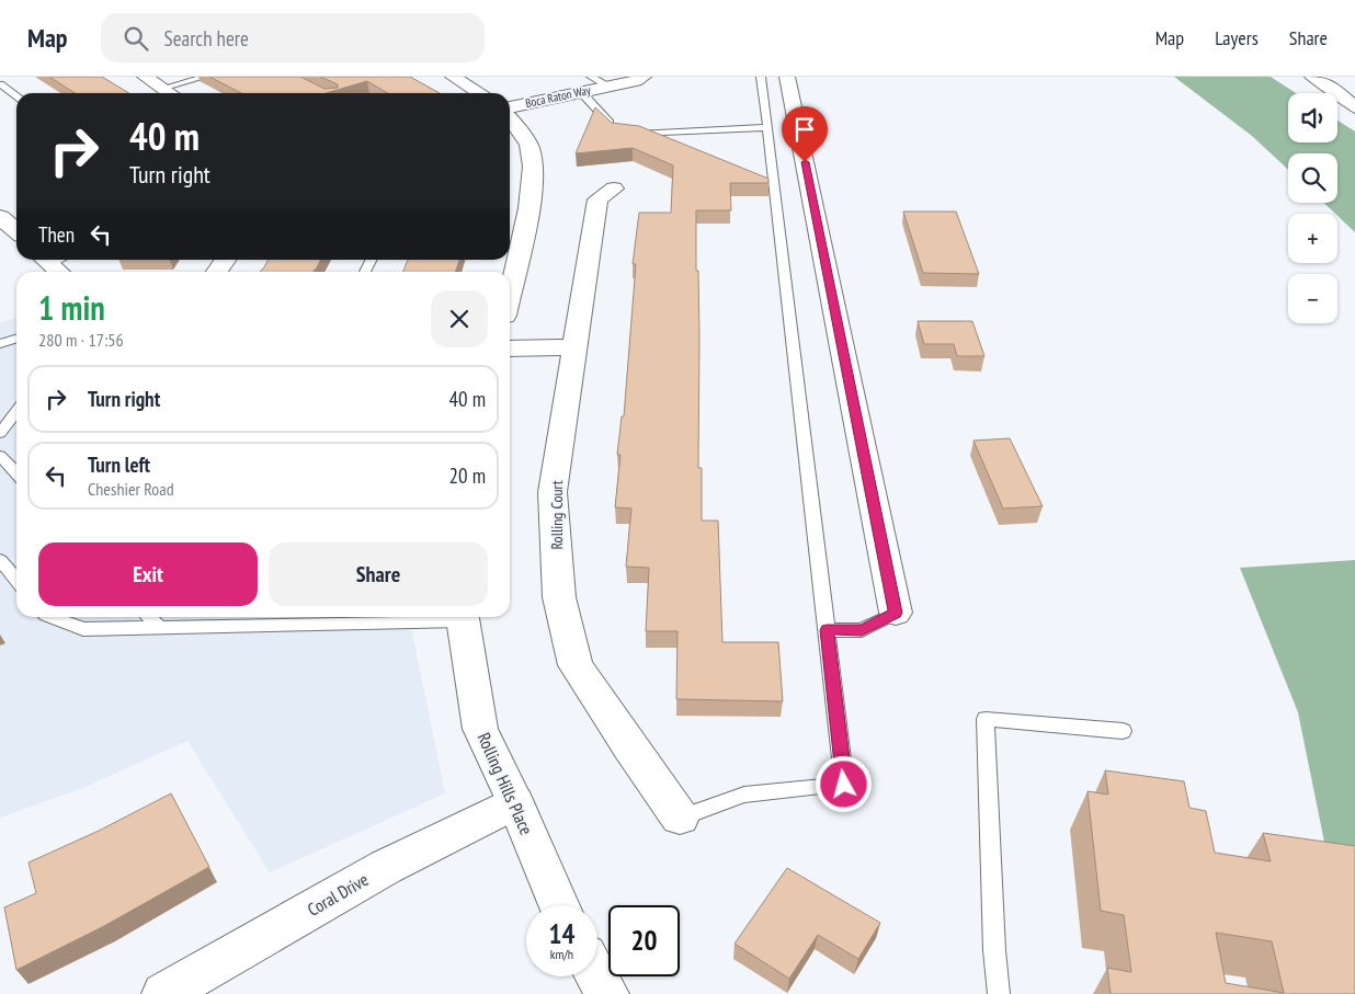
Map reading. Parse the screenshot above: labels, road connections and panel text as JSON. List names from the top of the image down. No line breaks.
{"streets":{"street":["Boca Raton Way","Rolling Court","Rolling Hills Place","Coral Drive"]},"crossings":[["Rolling Hills Place","Coral Drive"]],"page":{"header":"Map","search":"Search here","nav":["Map","Layers","Share"],"map_buttons":["+","−"],"turn":["40 m","Turn right"],"then":"Then","heading":["1 min","280 m · 17:56"],"list":[{"name":"Turn right","value":"40 m"},{"name":"Turn left","note":"Cheshier Road","value":"20 m"}],"buttons":["Exit","Share"],"speed":"14 km/h","limit":"20"}}
